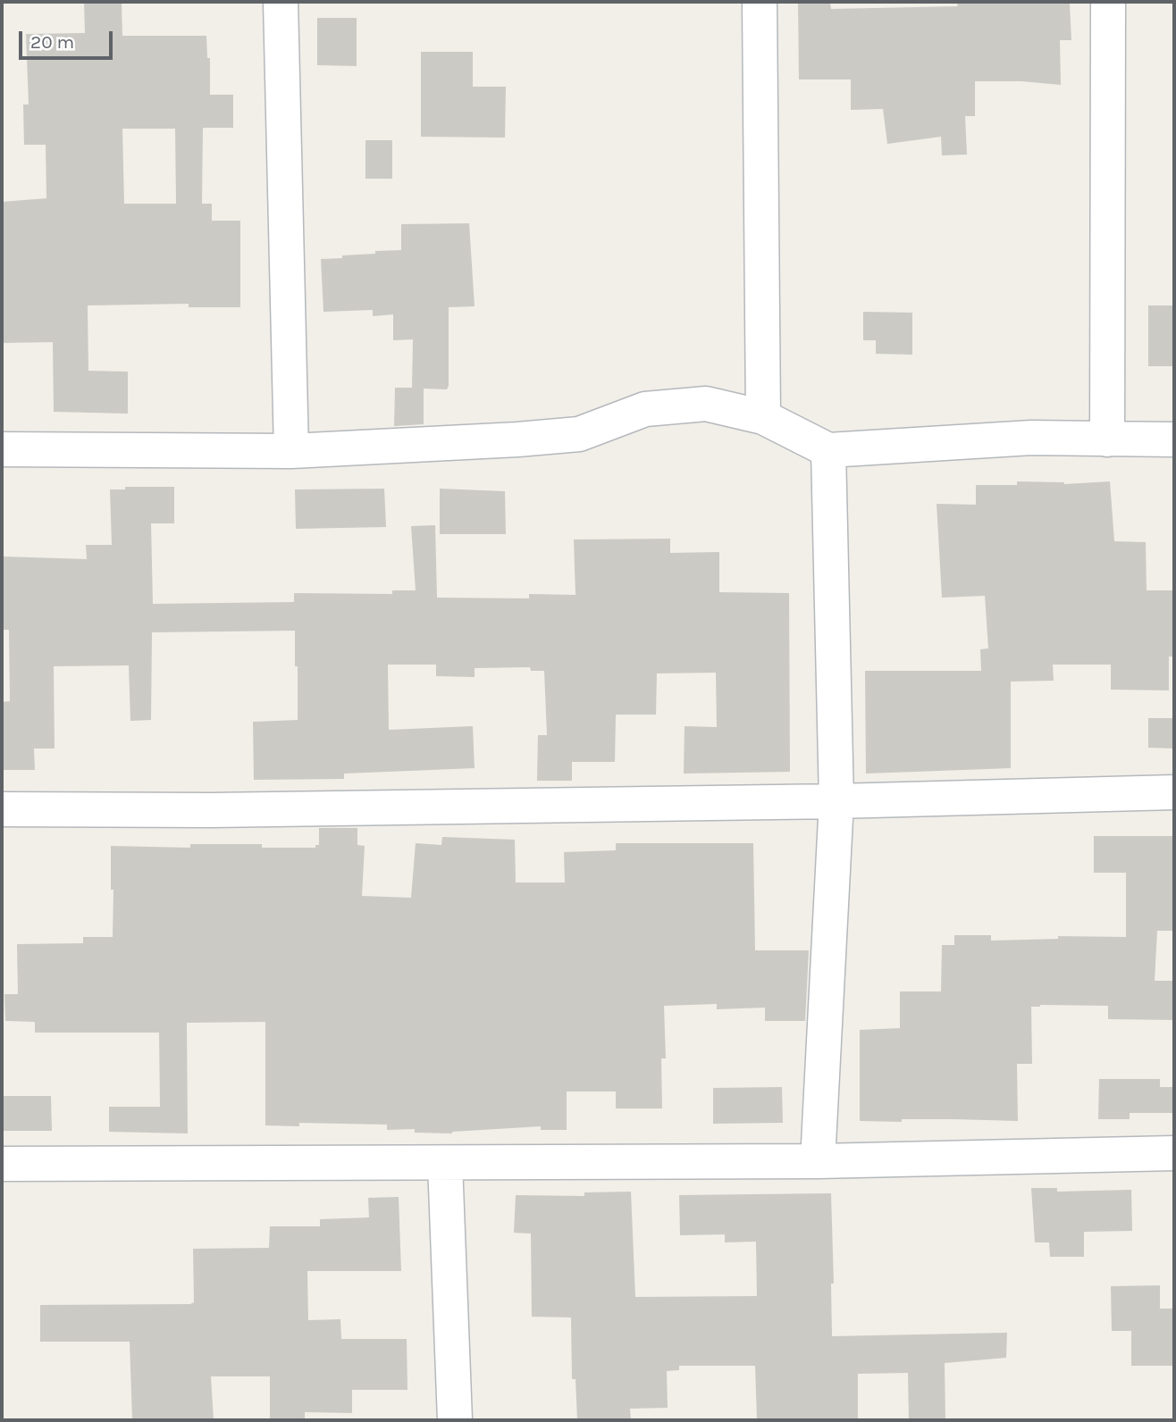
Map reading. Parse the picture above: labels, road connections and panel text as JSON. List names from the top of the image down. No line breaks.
{"scale_bar":"20 m"}
